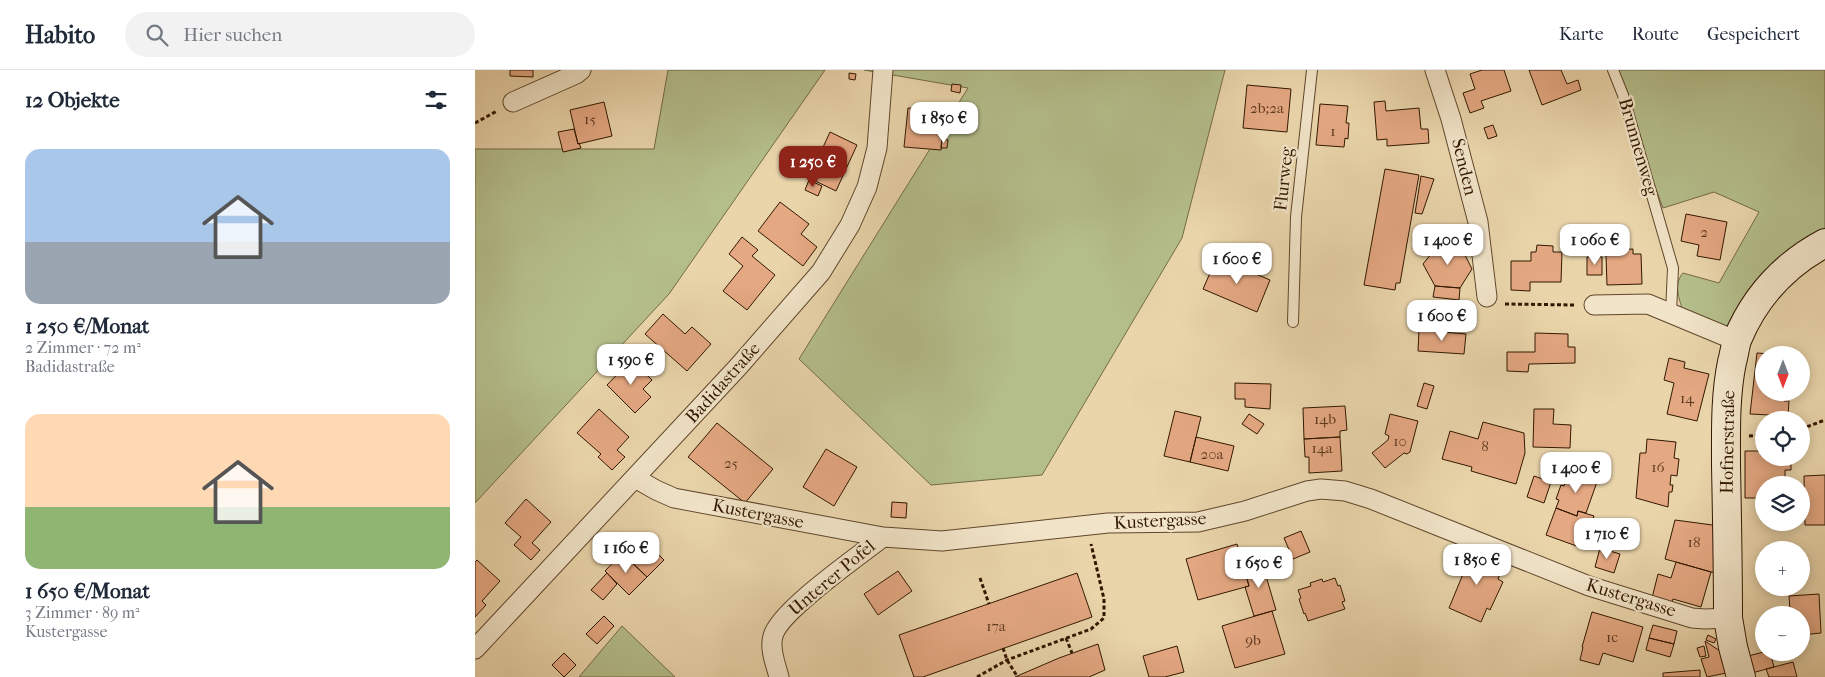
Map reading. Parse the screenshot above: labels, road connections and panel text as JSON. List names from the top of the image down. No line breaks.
{"streets":{"main road":["Hofnerstraße"],"street":["Senden","Badidastraße","Kustergasse","Unterer Pofel"],"lane":["Brunnenweg","Flurweg"]},"crossings":[["Badidastraße","Kustergasse"],["Hofnerstraße","Kustergasse"],["Kustergasse","Unterer Pofel"]],"house_numbers":["2b;2a","15","1","2","14","14b","10","8","14a","20a","25","16","18","17a","1c","9b"],"north":"bottom","page":{"header":"Habito","search":"Hier suchen","nav":["Karte","Route","Gespeichert"],"heading":"12 Objekte","price":["1 850 €","1 250 €","1 400 €","1 060 €","1 600 €","1 600 €","1 590 €","1 400 €","1 710 €","1 160 €","1 850 €","1 650 €"],"list":[{"name":"1 250 €/Monat","note":"2 Zimmer · 72 m² · Badidastraße"},{"name":"1 650 €/Monat","note":"3 Zimmer · 89 m² · Kustergasse"}],"map_buttons":["+","−"]}}
